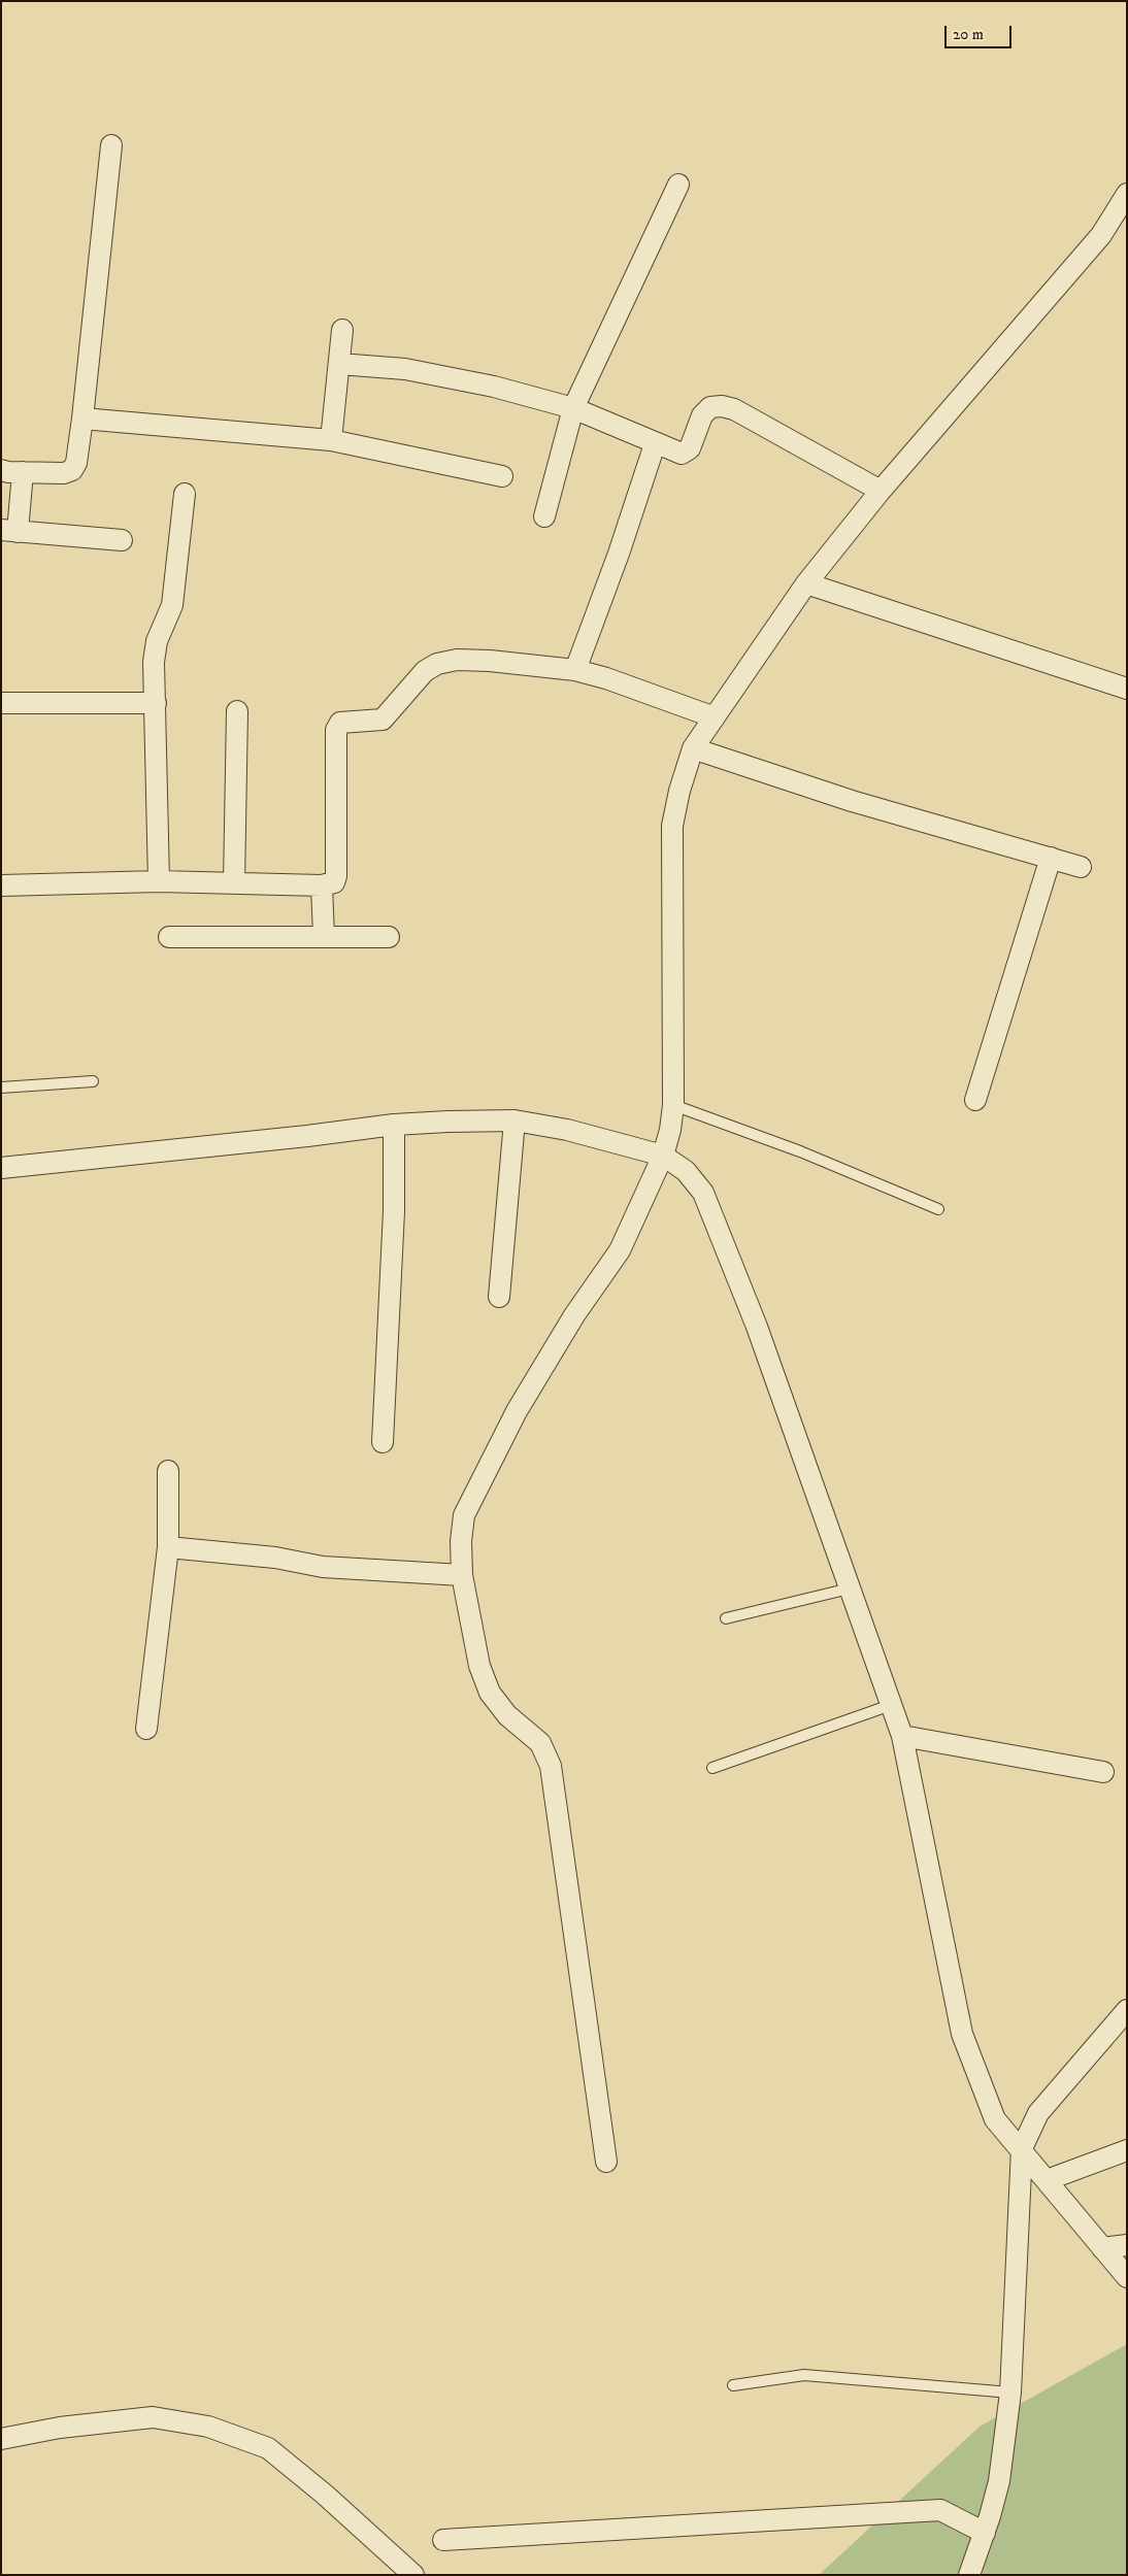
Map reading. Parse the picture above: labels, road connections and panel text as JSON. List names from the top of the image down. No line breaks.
{"scale_bar":"20 m"}
